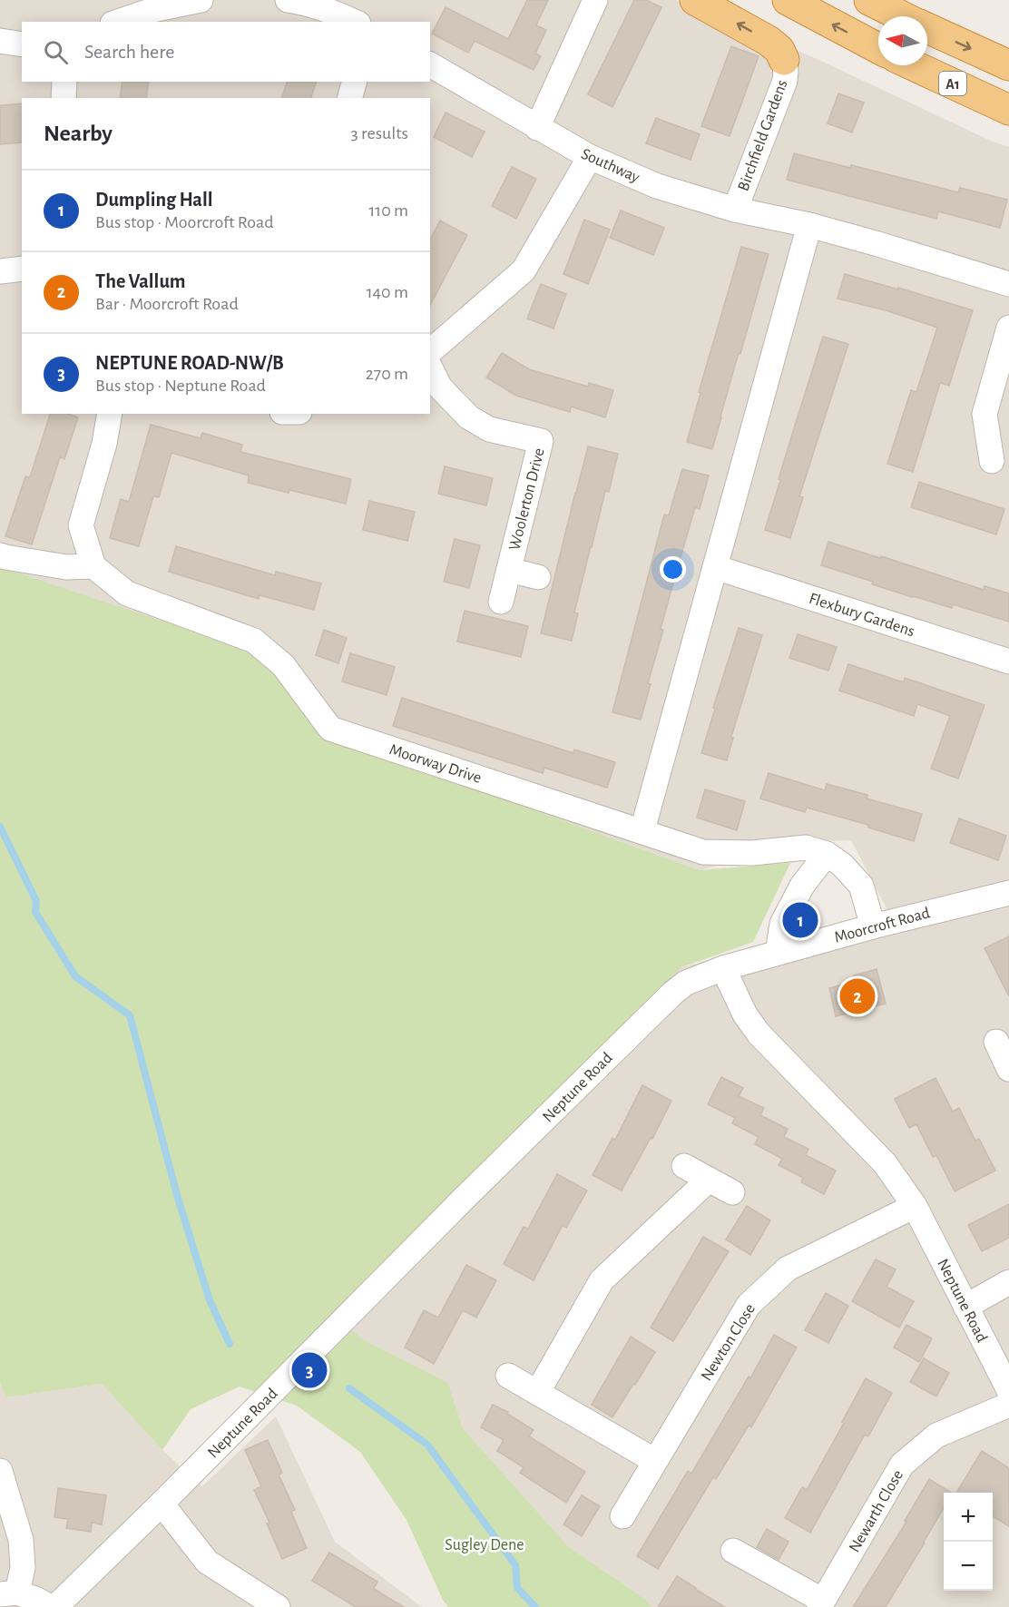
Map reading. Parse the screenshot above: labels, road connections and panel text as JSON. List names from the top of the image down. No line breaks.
{"streets":{"highway":["A1"],"street":["Birchfield Gardens","Southway","Woolerton Drive","Flexbury Gardens","Moorway Drive","Moorcroft Road","Neptune Road","Newton Close","Newarth Close"]},"crossings":[["Birchfield Gardens","Southway"],["Moorcroft Road","Neptune Road"],["Neptune Road","Newton Close"]],"parks":["Sugley Dene"],"north":"left","page":{"search":"Search here","heading":["Nearby","3 results"],"list":[{"mark":"1","name":"Dumpling Hall","note":"Bus stop · Moorcroft Road","value":"110 m"},{"mark":"2","name":"The Vallum","note":"Bar · Moorcroft Road","value":"140 m"},{"mark":"3","name":"NEPTUNE ROAD-NW/B","note":"Bus stop · Neptune Road","value":"270 m"}],"pins":["1","2","3"],"map_buttons":["+","−"]}}
